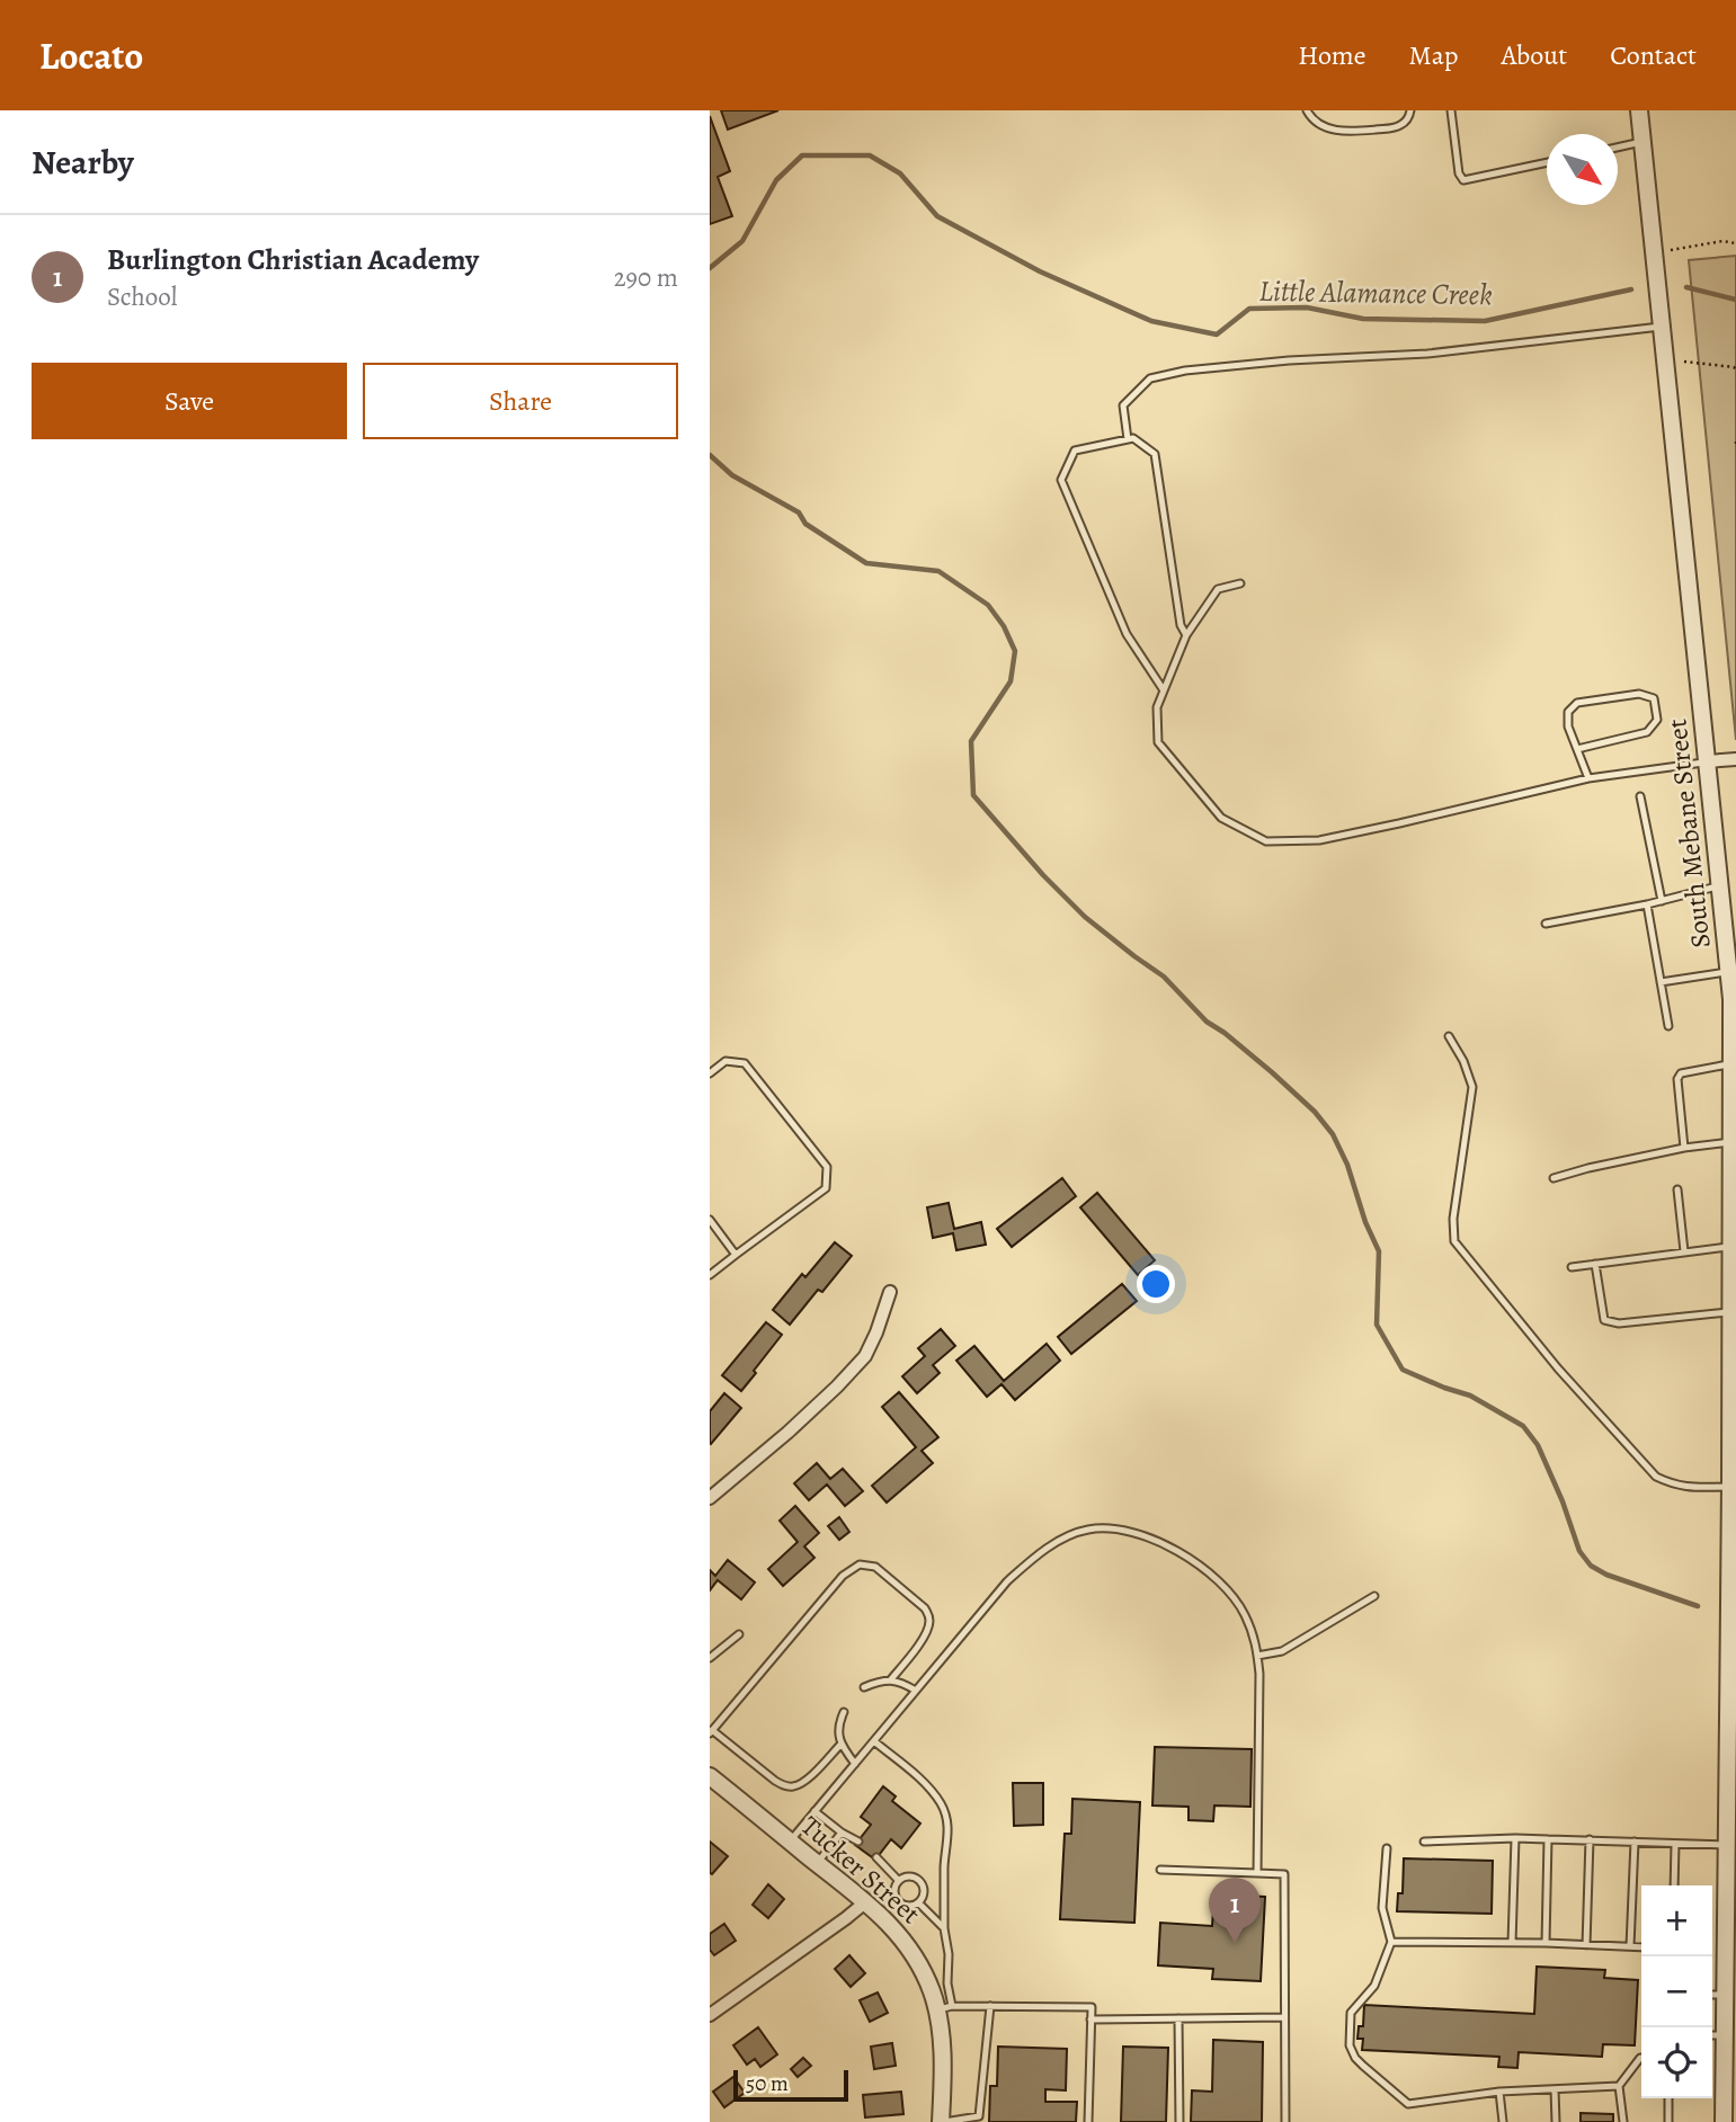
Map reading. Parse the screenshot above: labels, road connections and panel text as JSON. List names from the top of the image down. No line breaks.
{"streets":{"street":["South Mebane Street","Tucker Street"]},"water":["Little Alamance Creek"],"scale_bar":"50 m","north":"bottom right","page":{"header":"Locato","nav":["Home","Map","About","Contact"],"heading":"Nearby","list":[{"mark":"1","name":"Burlington Christian Academy","note":"School","value":"290 m"}],"buttons":["Save","Share"],"pins":"1","map_buttons":["+","−"],"scale":"50 m"}}
